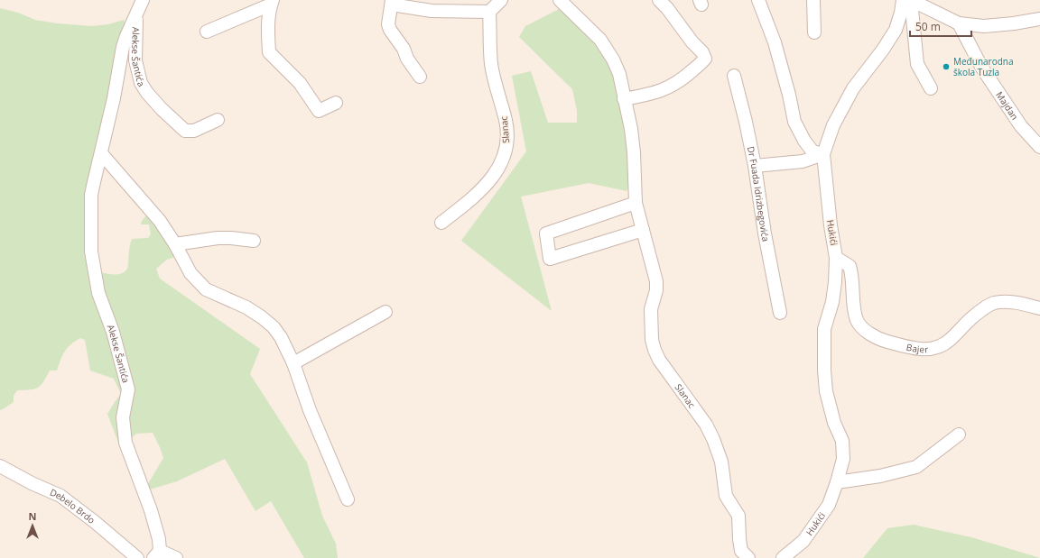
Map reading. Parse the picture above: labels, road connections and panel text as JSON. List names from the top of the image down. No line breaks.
{"streets":{"street":["Alekse Šantića","Majdan","Slanac","Dr Fuada Idrizbegovića","Hukići","Bajer","Debelo Brdo"]},"crossings":[["Hukići","Bajer"]],"places":["Međunarodna škola Tuzla"],"scale_bar":"50 m","north":"top"}
